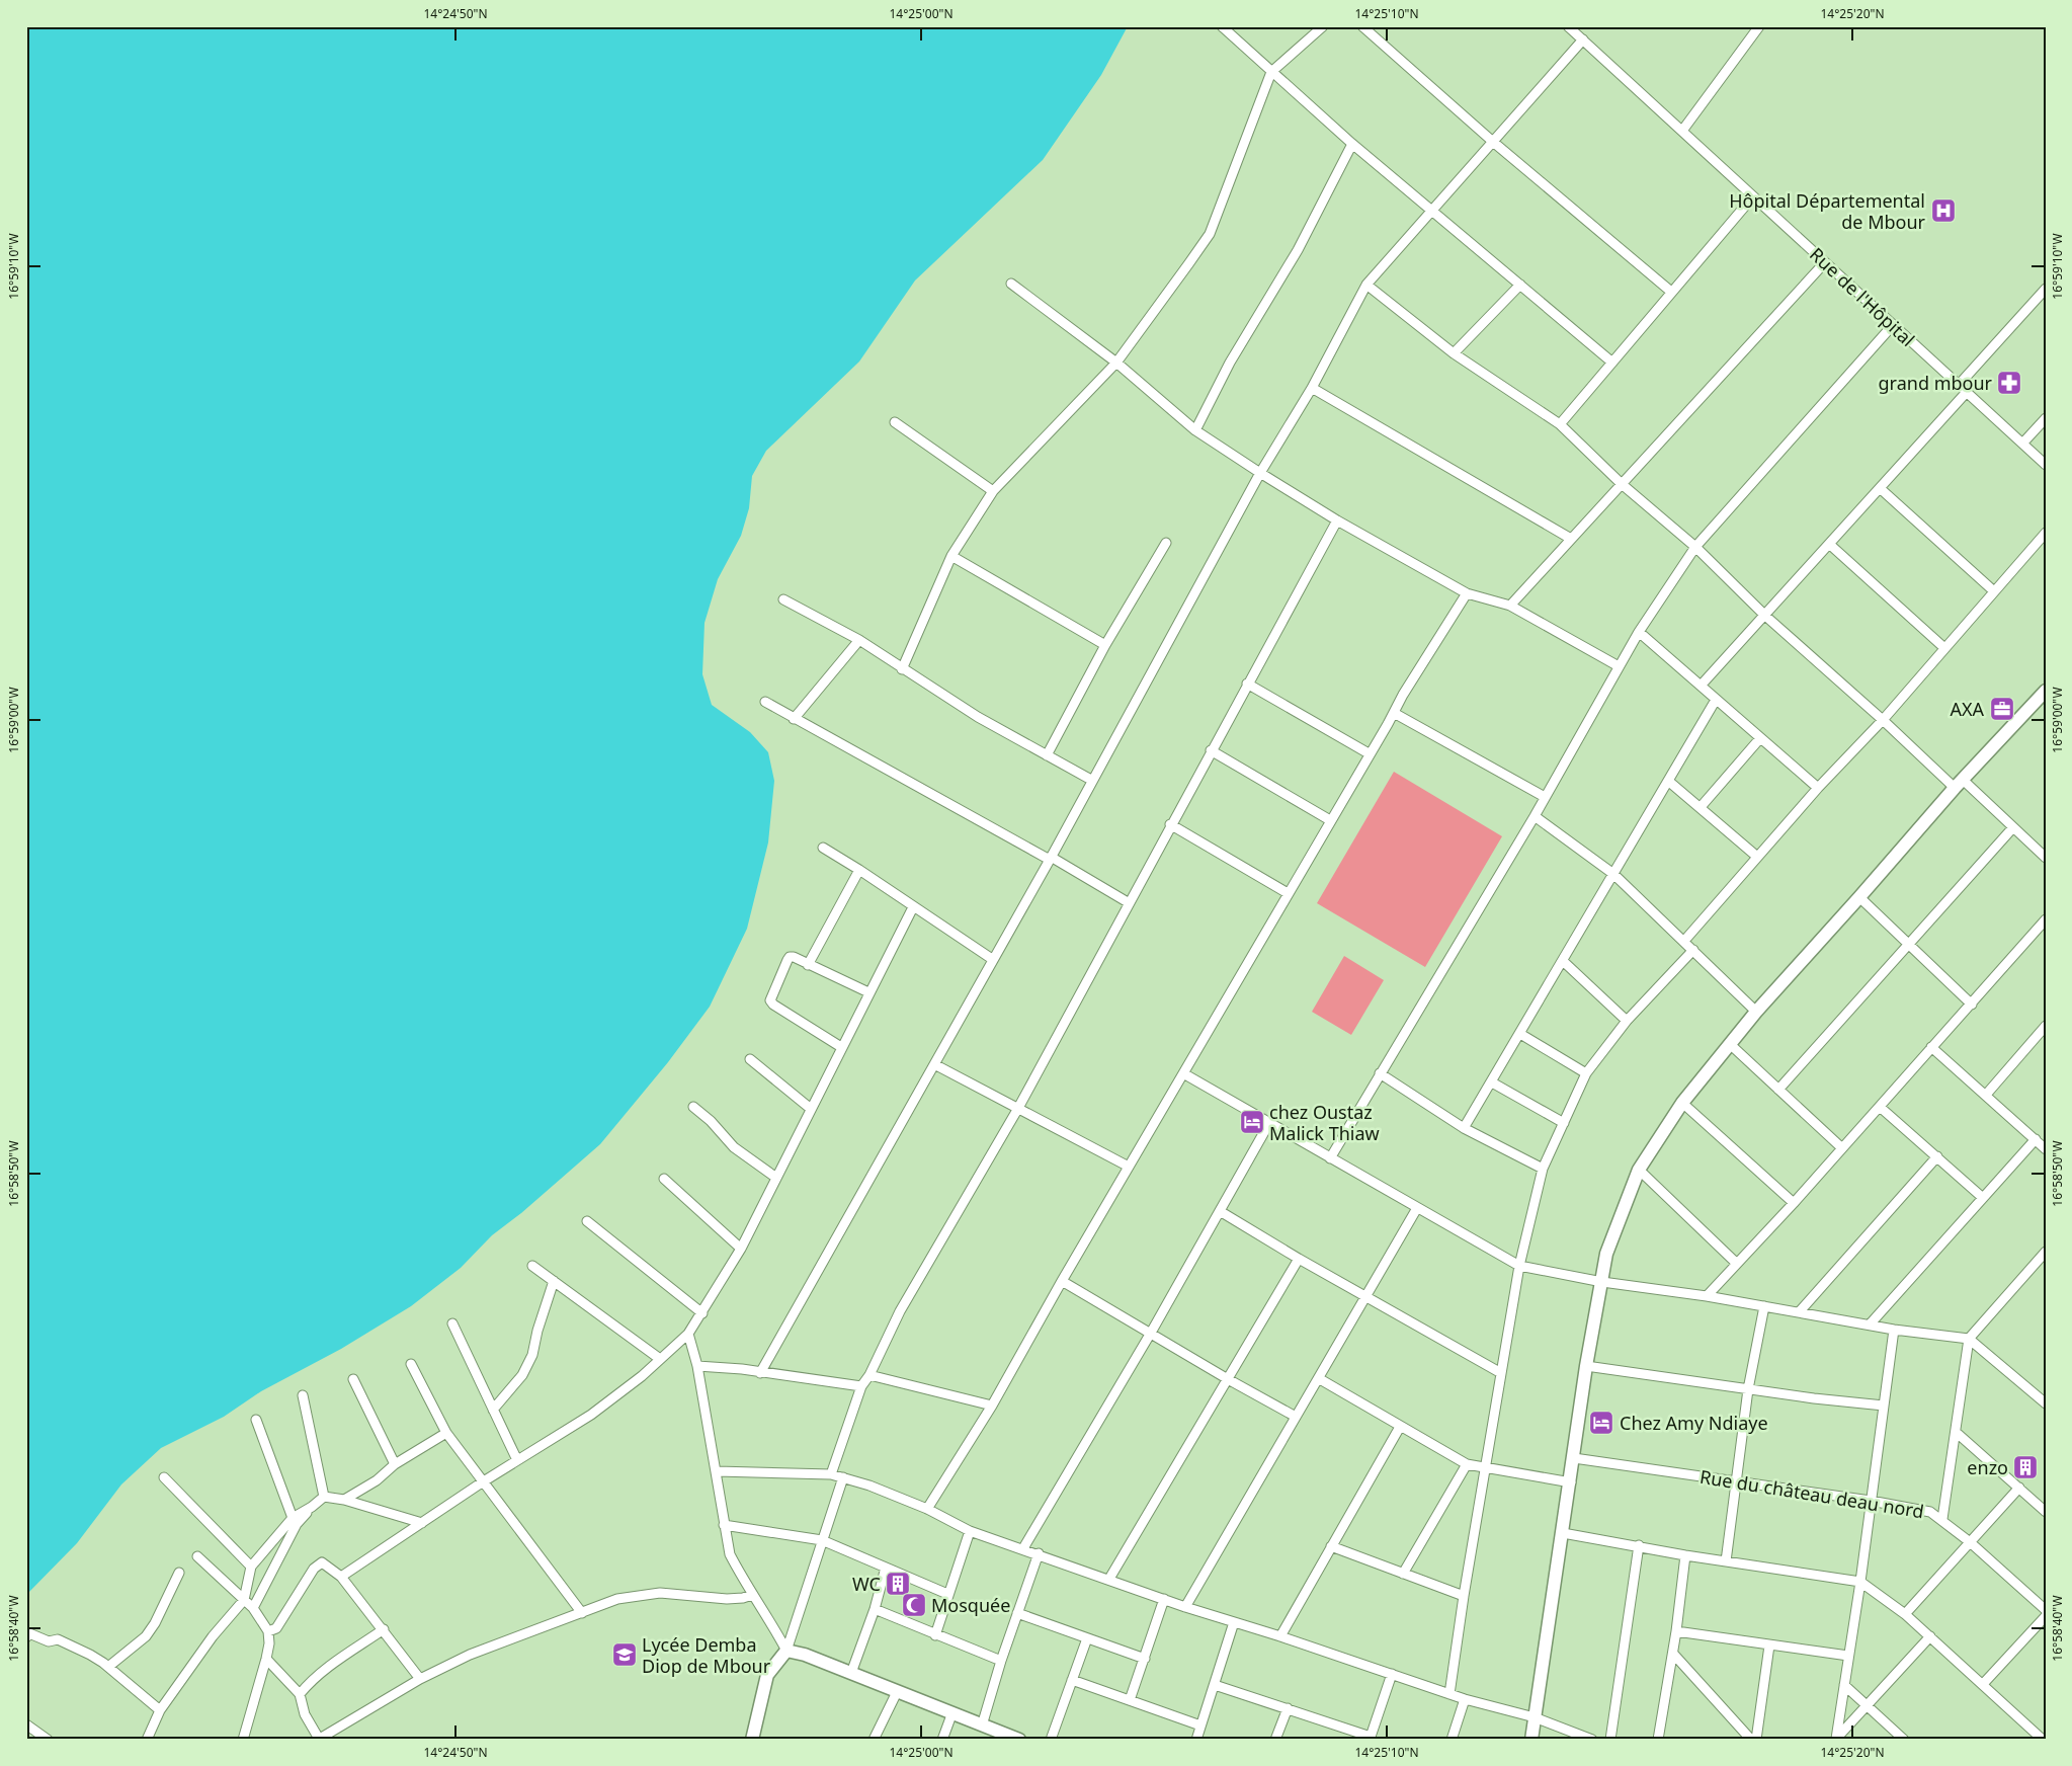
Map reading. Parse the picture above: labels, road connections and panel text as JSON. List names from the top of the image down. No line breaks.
{"streets":{"street":["Rue de l'Hôpital","Rue du château deau nord"]},"places":{"hospital":["Hôpital Départemental de Mbour"],"pharmacy":["grand mbour"],"office":["AXA"],"hotel":["chez Oustaz Malick Thiaw","Chez Amy Ndiaye"],"building":["enzo","WC"],"mosque":["Mosquée"],"school or university":["Lycée Demba Diop de Mbour"]},"coordinates":["14°24'50\"N","14°25'00\"N","14°25'10\"N","14°25'20\"N","16°59'10\"W","16°59'00\"W","16°58'50\"W","16°58'40\"W"]}
